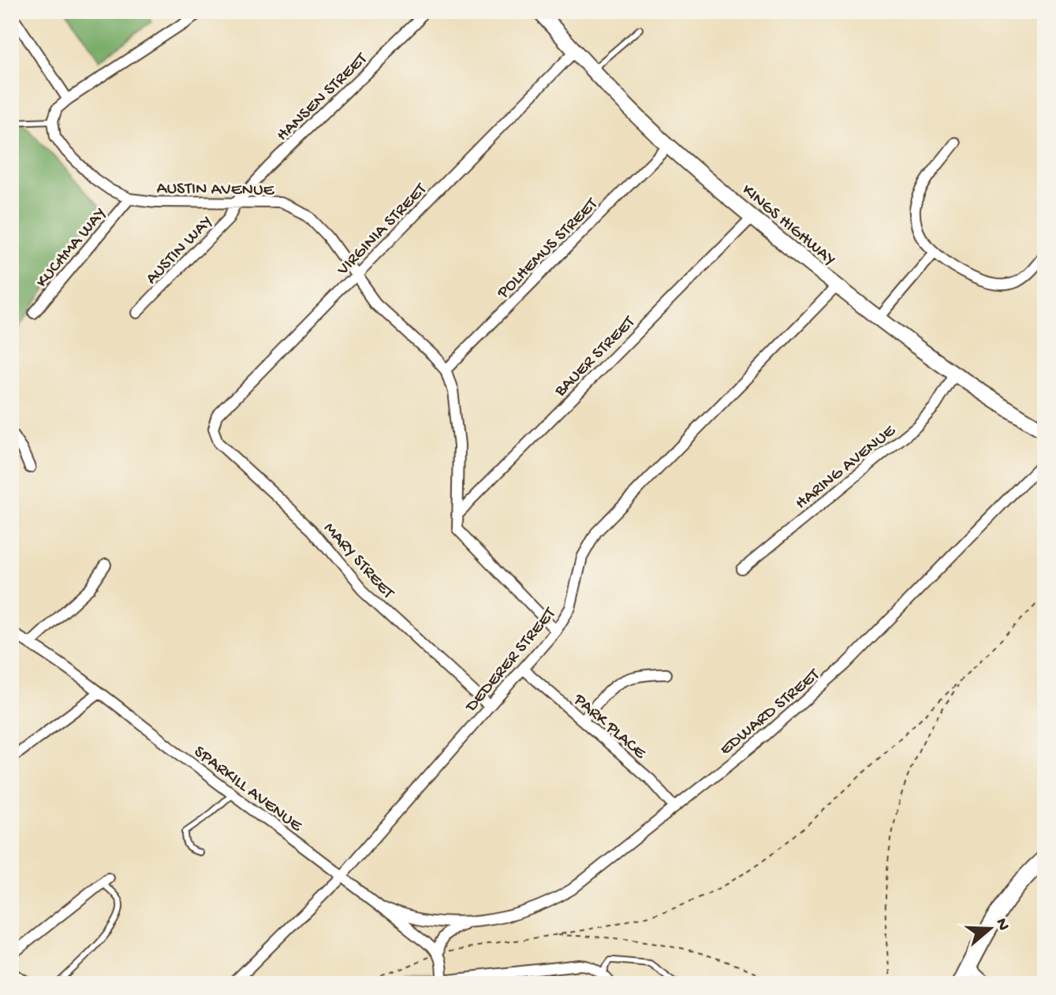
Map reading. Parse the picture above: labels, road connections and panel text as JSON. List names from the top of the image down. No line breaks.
{"streets":{"street":["HANSEN STREET","AUSTIN AVENUE","KINGS HIGHWAY","VIRGINIA STREET","KUCHMA WAY","POLHEMUS STREET","AUSTIN WAY","BAUER STREET","HARING AVENUE","MARY STREET","DEDERER STREET","EDWARD STREET","PARK PLACE","SPARKILL AVENUE"]},"crossings":[["HANSEN STREET","AUSTIN AVENUE"],["HANSEN STREET","AUSTIN WAY"],["AUSTIN AVENUE","VIRGINIA STREET"],["AUSTIN AVENUE","KUCHMA WAY"],["AUSTIN AVENUE","POLHEMUS STREET"],["AUSTIN AVENUE","AUSTIN WAY"],["AUSTIN AVENUE","BAUER STREET"],["AUSTIN AVENUE","DEDERER STREET"],["KINGS HIGHWAY","VIRGINIA STREET"],["KINGS HIGHWAY","POLHEMUS STREET"],["KINGS HIGHWAY","BAUER STREET"],["KINGS HIGHWAY","HARING AVENUE"],["KINGS HIGHWAY","DEDERER STREET"],["VIRGINIA STREET","MARY STREET"],["MARY STREET","DEDERER STREET"],["DEDERER STREET","PARK PLACE"],["DEDERER STREET","SPARKILL AVENUE"],["EDWARD STREET","PARK PLACE"]],"north":"right"}
